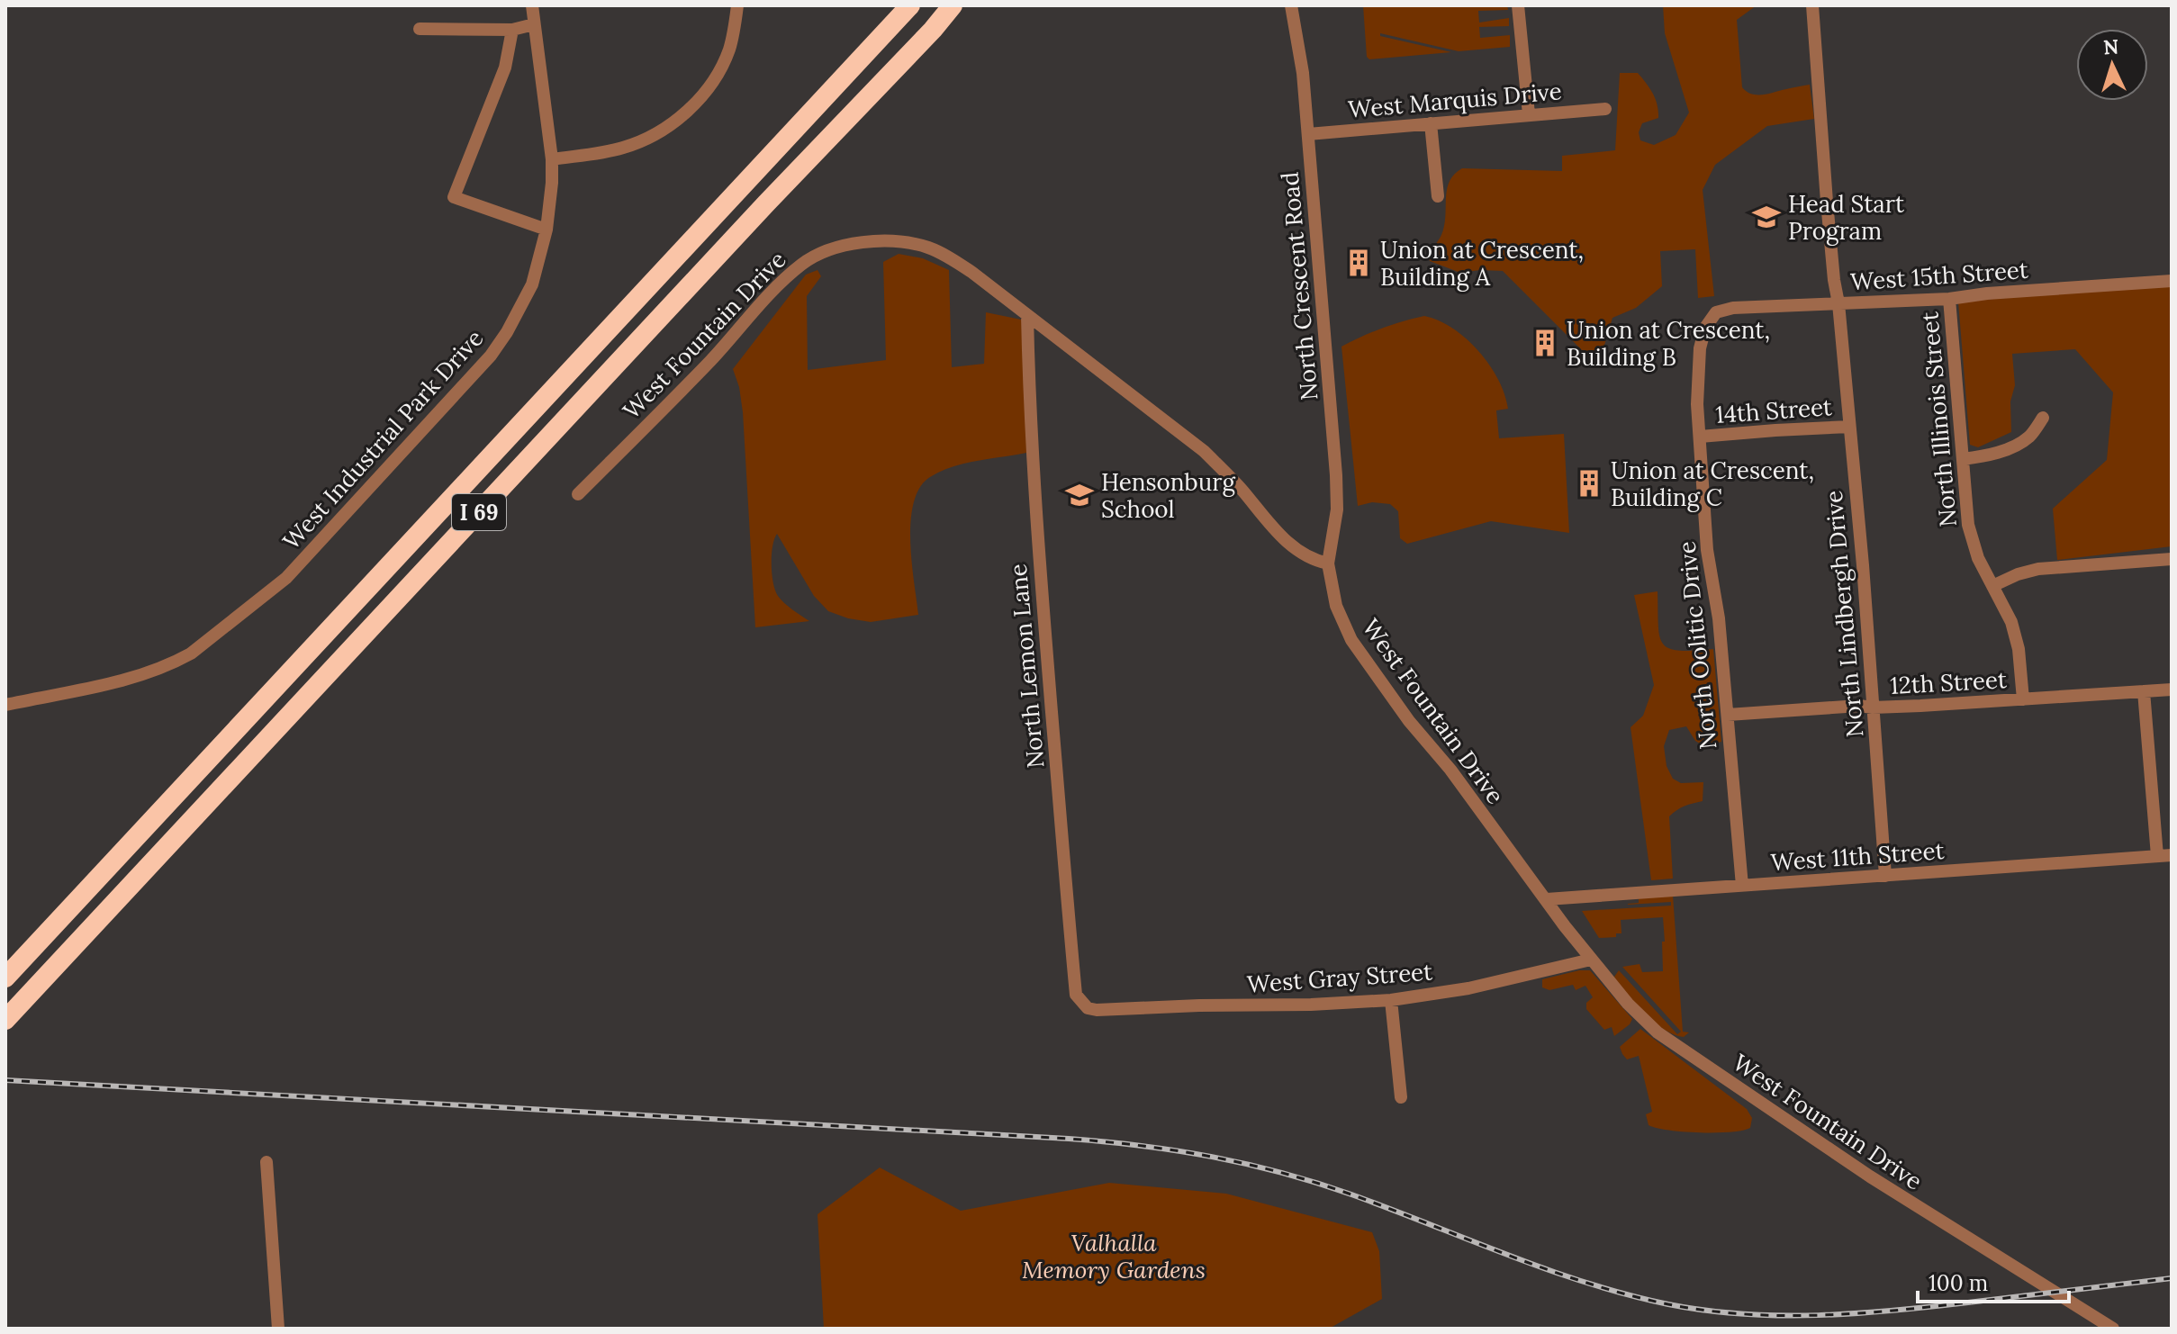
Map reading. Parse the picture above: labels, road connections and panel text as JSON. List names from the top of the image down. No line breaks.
{"streets":{"highway":["I 69"],"street":["West Marquis Drive","West 15th Street","North Crescent Road","West Fountain Drive","14th Street","North Illinois Street","West Industrial Park Drive","North Lindbergh Drive","North Oolitic Drive","North Lemon Lane","12th Street","West 11th Street","West Gray Street"]},"crossings":[["West Marquis Drive","North Crescent Road"],["West 15th Street","North Illinois Street"],["West 15th Street","North Lindbergh Drive"],["West 15th Street","North Oolitic Drive"],["North Crescent Road","West Fountain Drive"],["West Fountain Drive","North Lemon Lane"],["West Fountain Drive","West 11th Street"],["West Fountain Drive","West Gray Street"],["14th Street","North Lindbergh Drive"],["14th Street","North Oolitic Drive"],["North Illinois Street","12th Street"],["North Lindbergh Drive","12th Street"],["North Lindbergh Drive","West 11th Street"],["North Oolitic Drive","12th Street"],["North Oolitic Drive","West 11th Street"],["North Lemon Lane","West Gray Street"]],"parks":["Valhalla Memory Gardens"],"places":{"school or university":["Head Start Program","Hensonburg School"],"building":["Union at Crescent, Building A","Union at Crescent, Building B","Union at Crescent, Building C"]},"scale_bar":"100 m","north":"top"}
